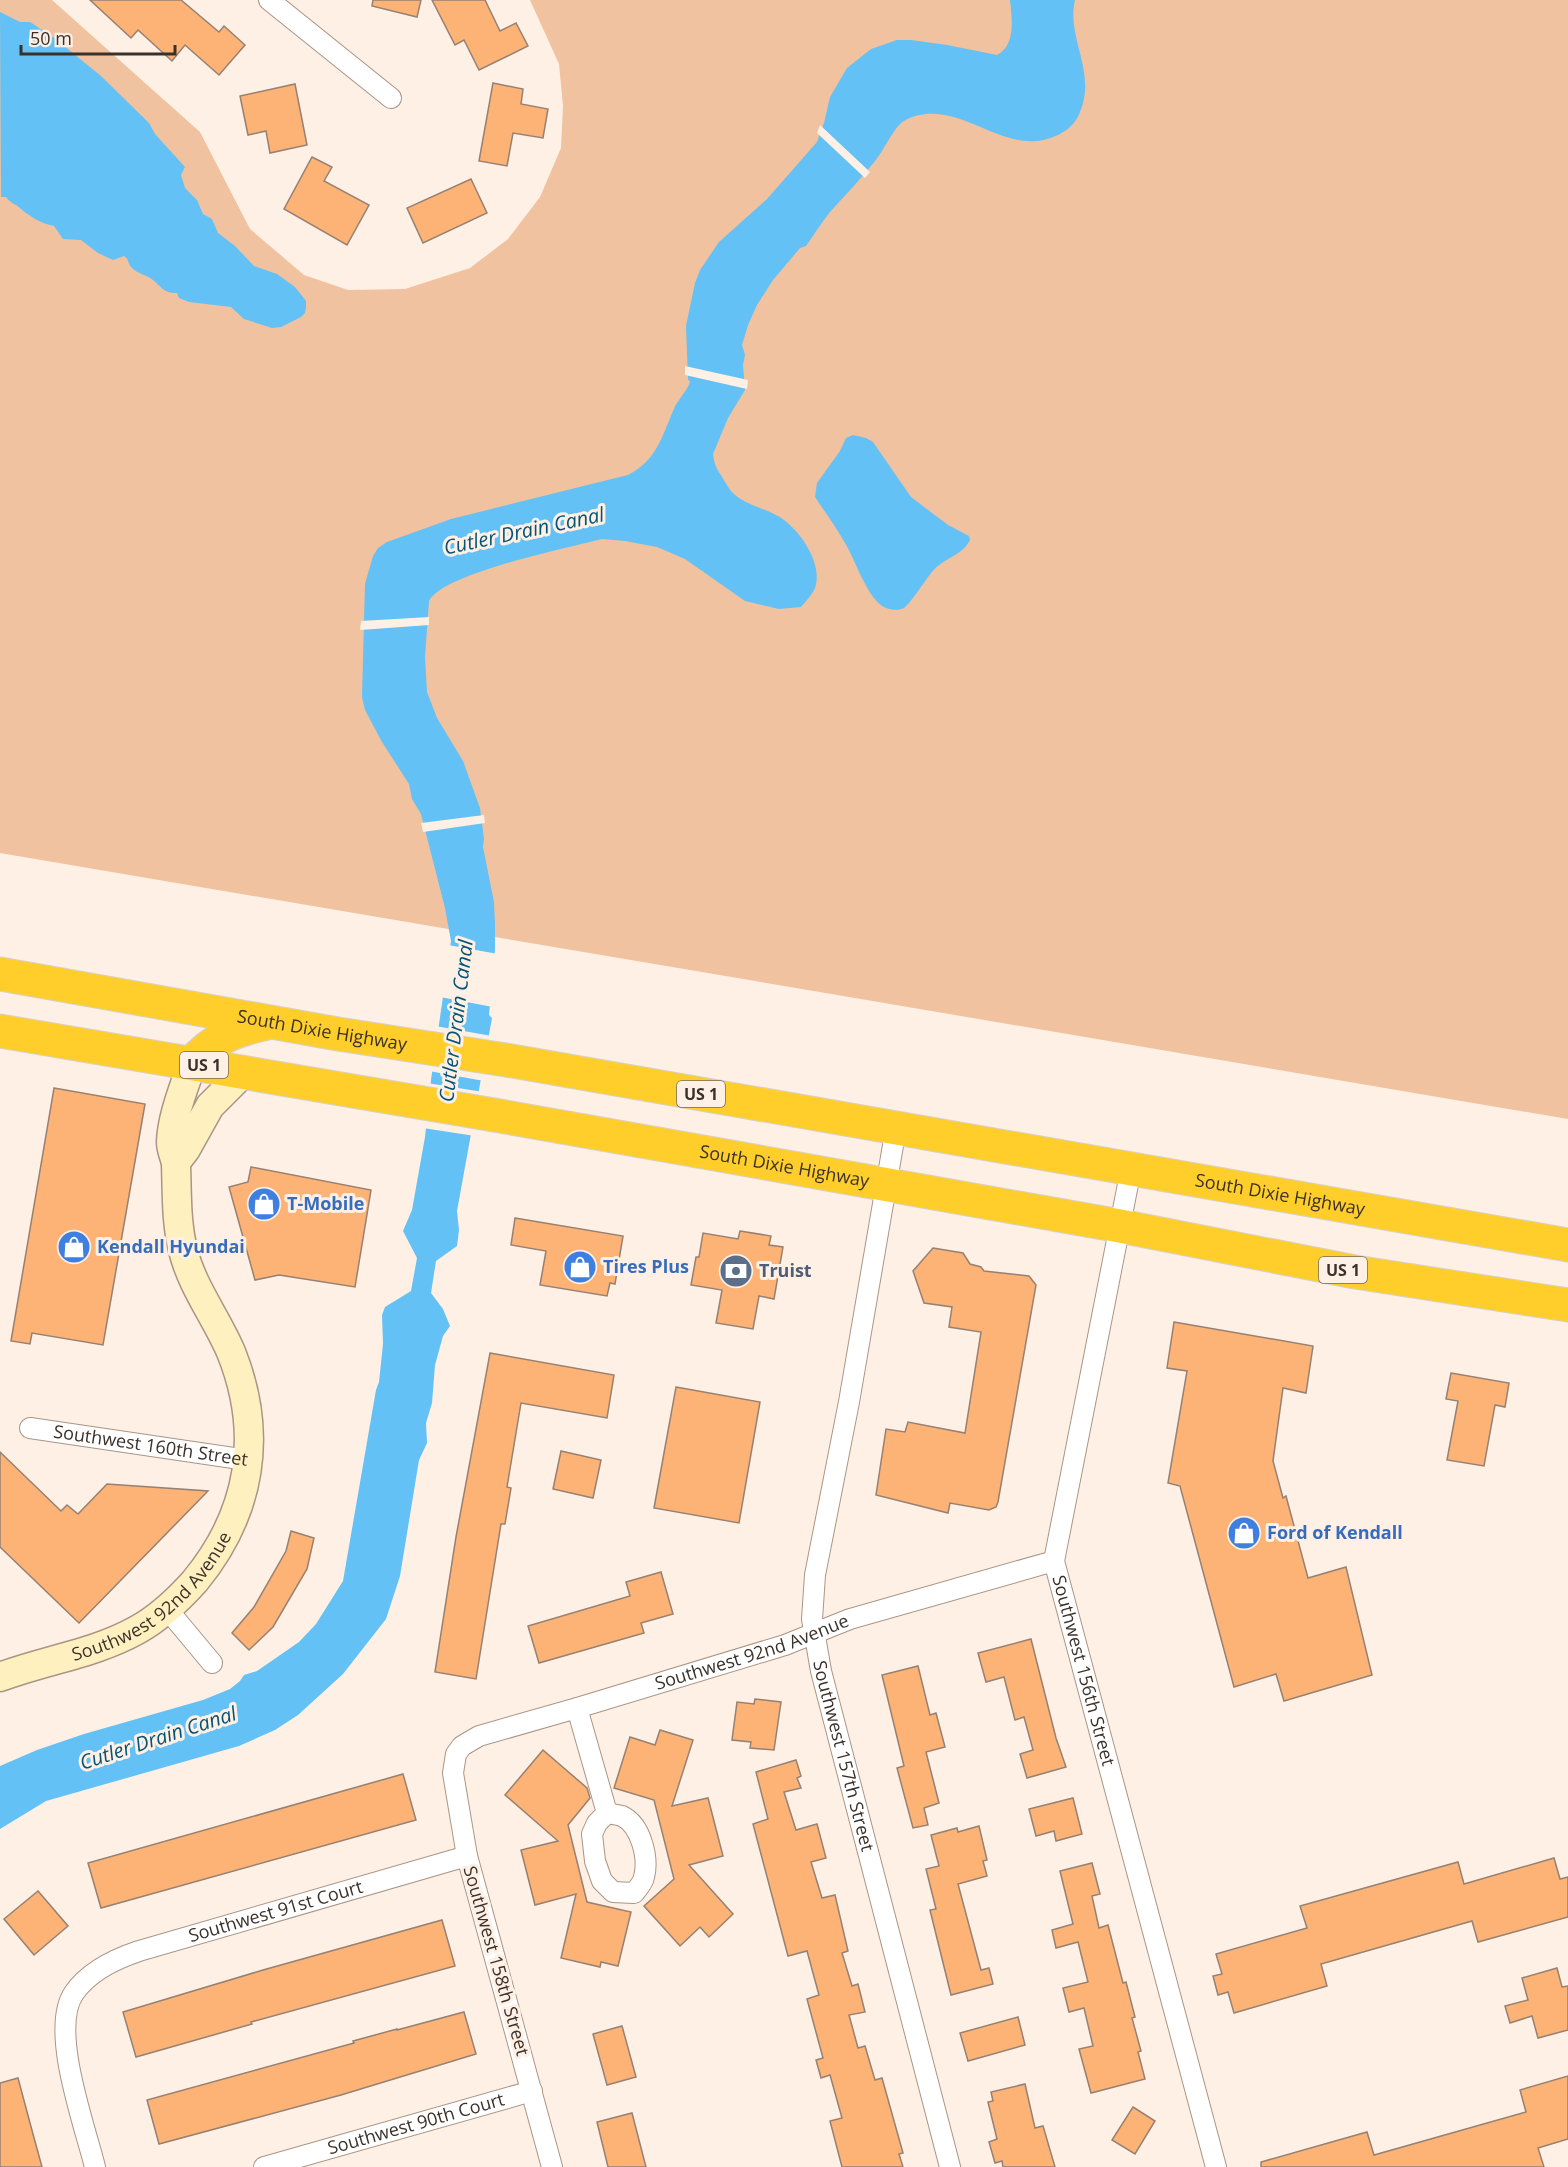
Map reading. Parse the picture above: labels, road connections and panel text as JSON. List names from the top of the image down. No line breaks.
{"streets":{"highway":["South Dixie Highway","US 1"],"street":["Southwest 160th Street","Southwest 92nd Avenue","Southwest 156th Street","Southwest 157th Street","Southwest 91st Court","Southwest 158th Street","Southwest 90th Court"]},"crossings":[["South Dixie Highway","Southwest 160th Street"],["South Dixie Highway","Southwest 156th Street"],["South Dixie Highway","Southwest 157th Street"],["Southwest 160th Street","Southwest 92nd Avenue"],["Southwest 92nd Avenue","Southwest 156th Street"],["Southwest 92nd Avenue","Southwest 157th Street"],["Southwest 92nd Avenue","Southwest 158th Street"],["Southwest 91st Court","Southwest 158th Street"],["Southwest 158th Street","Southwest 90th Court"]],"water":["Cutler Drain Canal"],"places":{"shop":["T-Mobile","Kendall Hyundai","Tires Plus","Ford of Kendall"],"bank":["Truist"]},"scale_bar":"50 m"}
